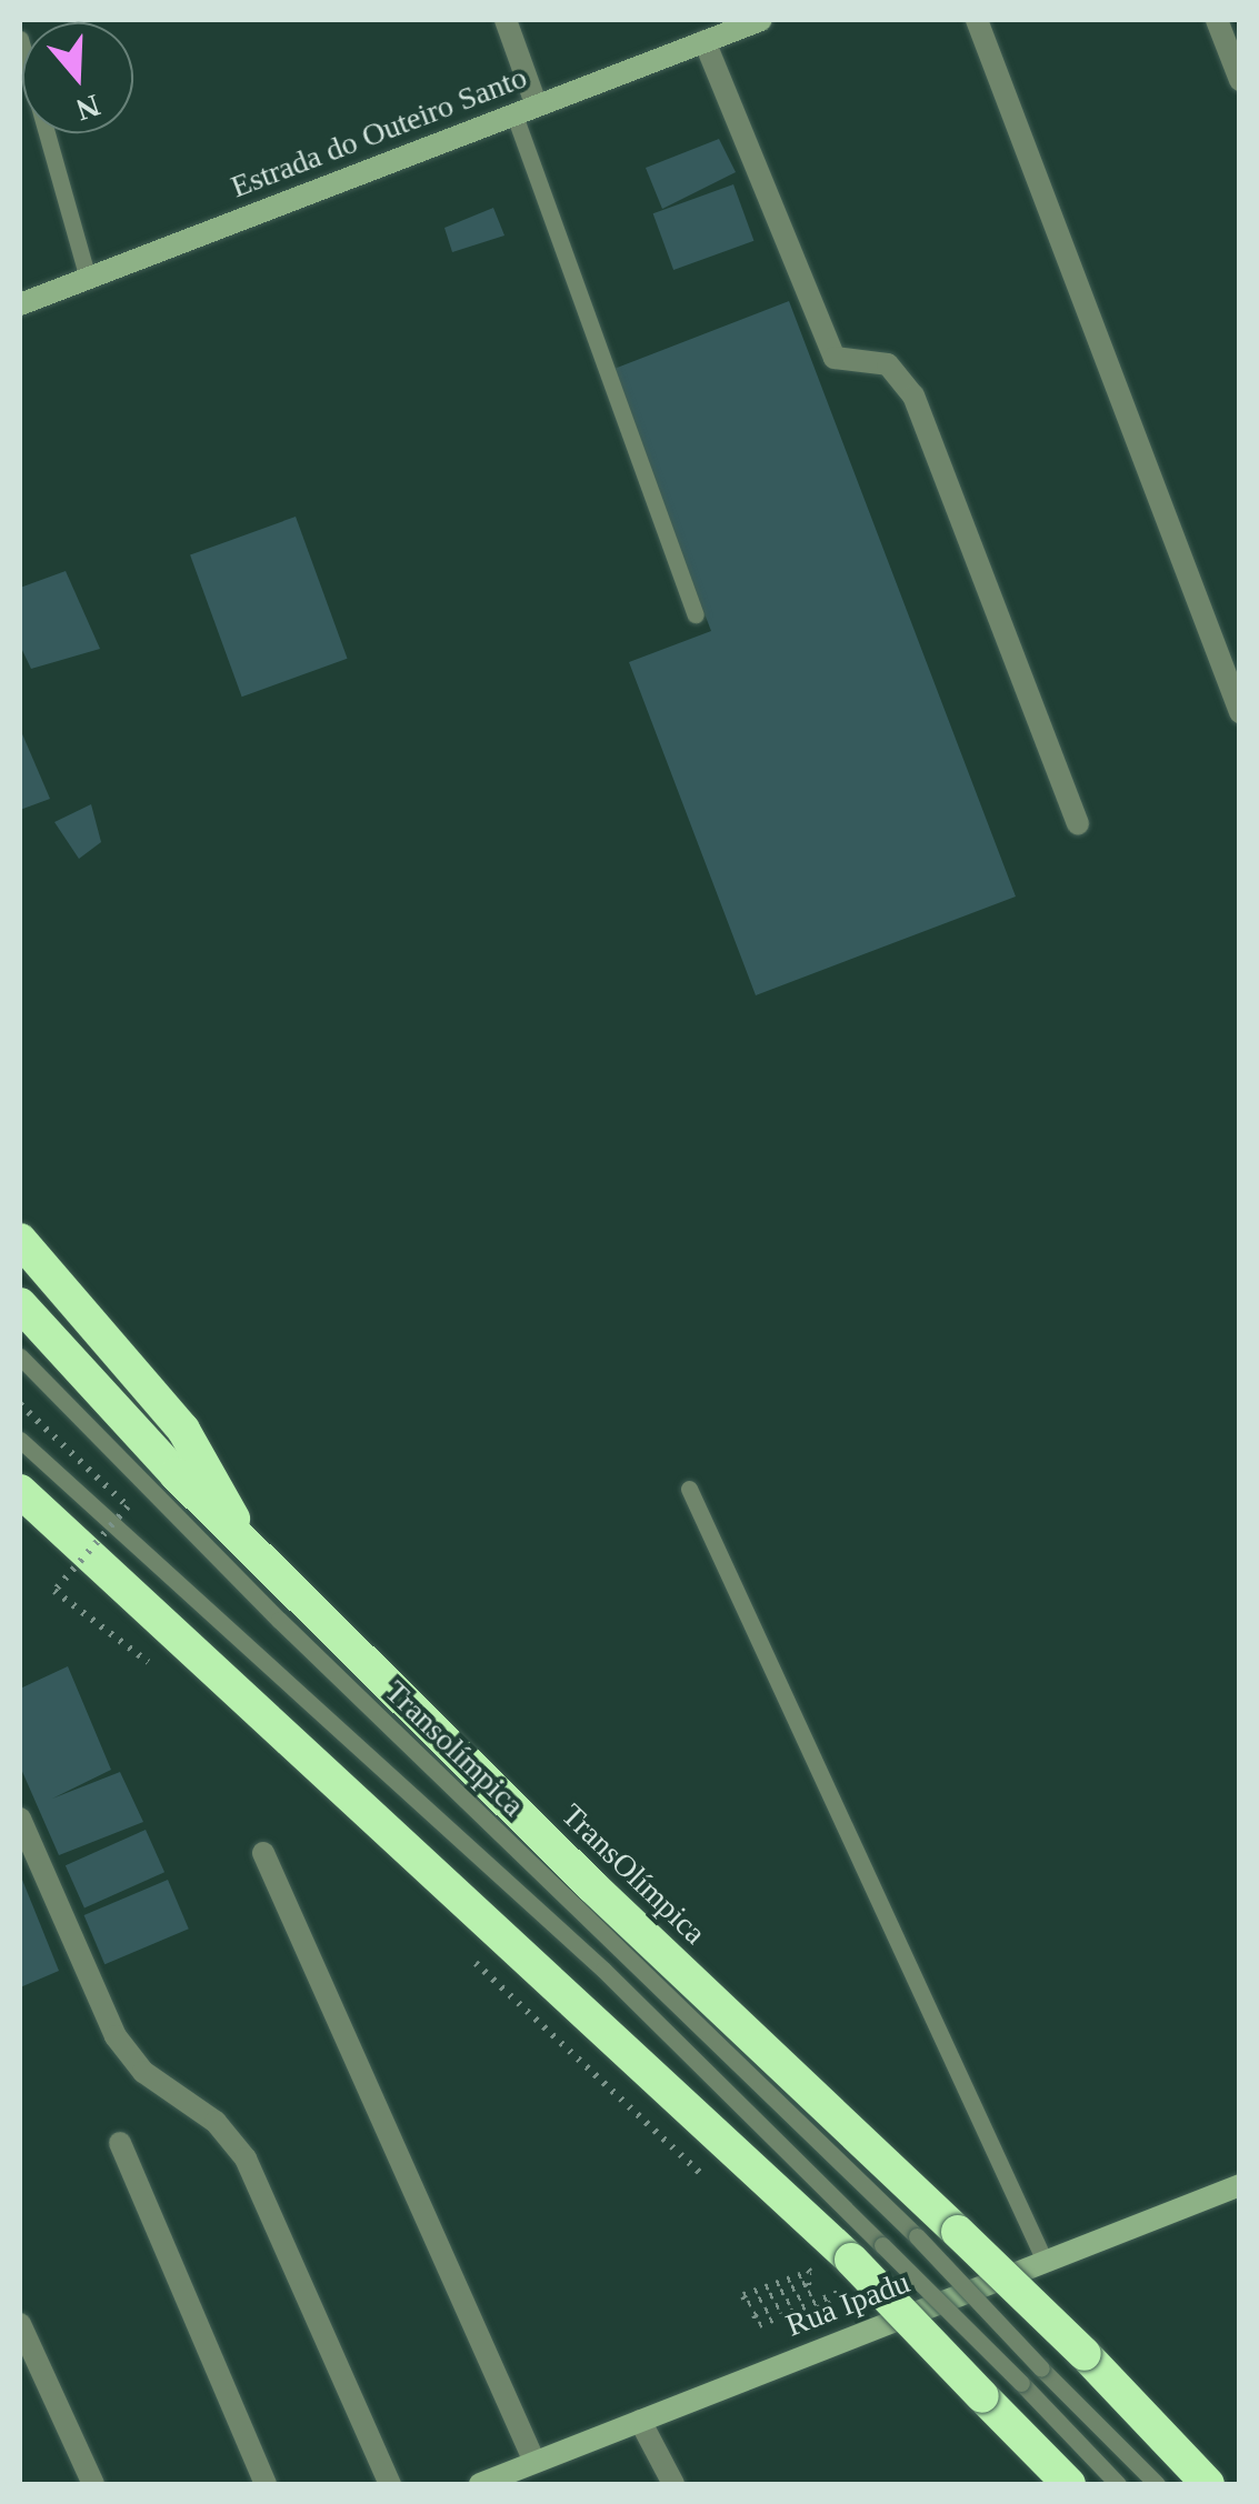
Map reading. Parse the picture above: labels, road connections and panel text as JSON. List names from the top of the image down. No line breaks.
{"streets":{"highway":["TransOlímpica"],"street":["Estrada do Outeiro Santo","Rua Ipadu"],"lane":["Transolímpica"]},"north":"bottom"}
